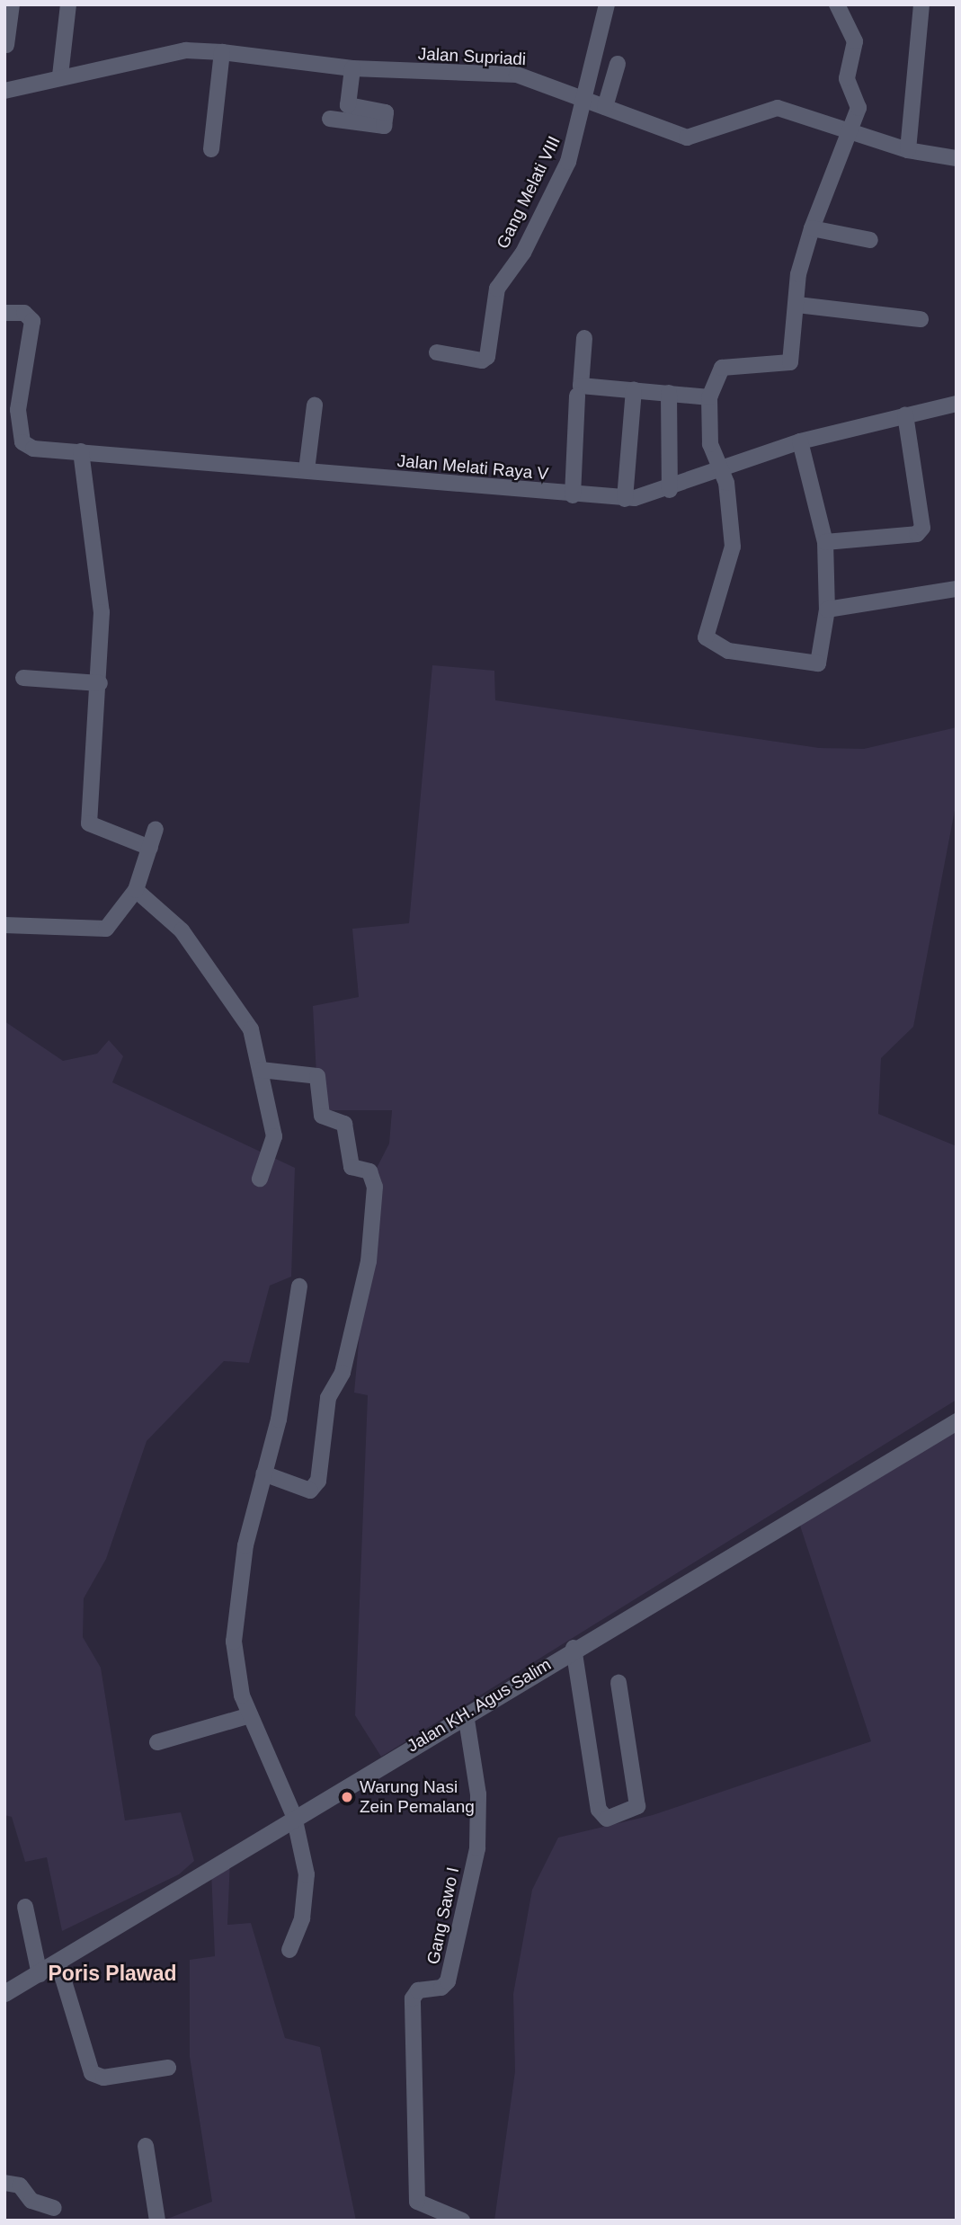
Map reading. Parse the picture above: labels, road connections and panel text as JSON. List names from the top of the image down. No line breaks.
{"streets":{"street":["Jalan Supriadi","Gang Melati VIII","Jalan Melati Raya V","Jalan KH. Agus Salim","Gang Sawo I"]},"crossings":[["Jalan Supriadi","Gang Melati VIII"],["Jalan KH. Agus Salim","Gang Sawo I"]],"districts":["Poris Plawad"],"places":["Warung Nasi Zein Pemalang"]}
